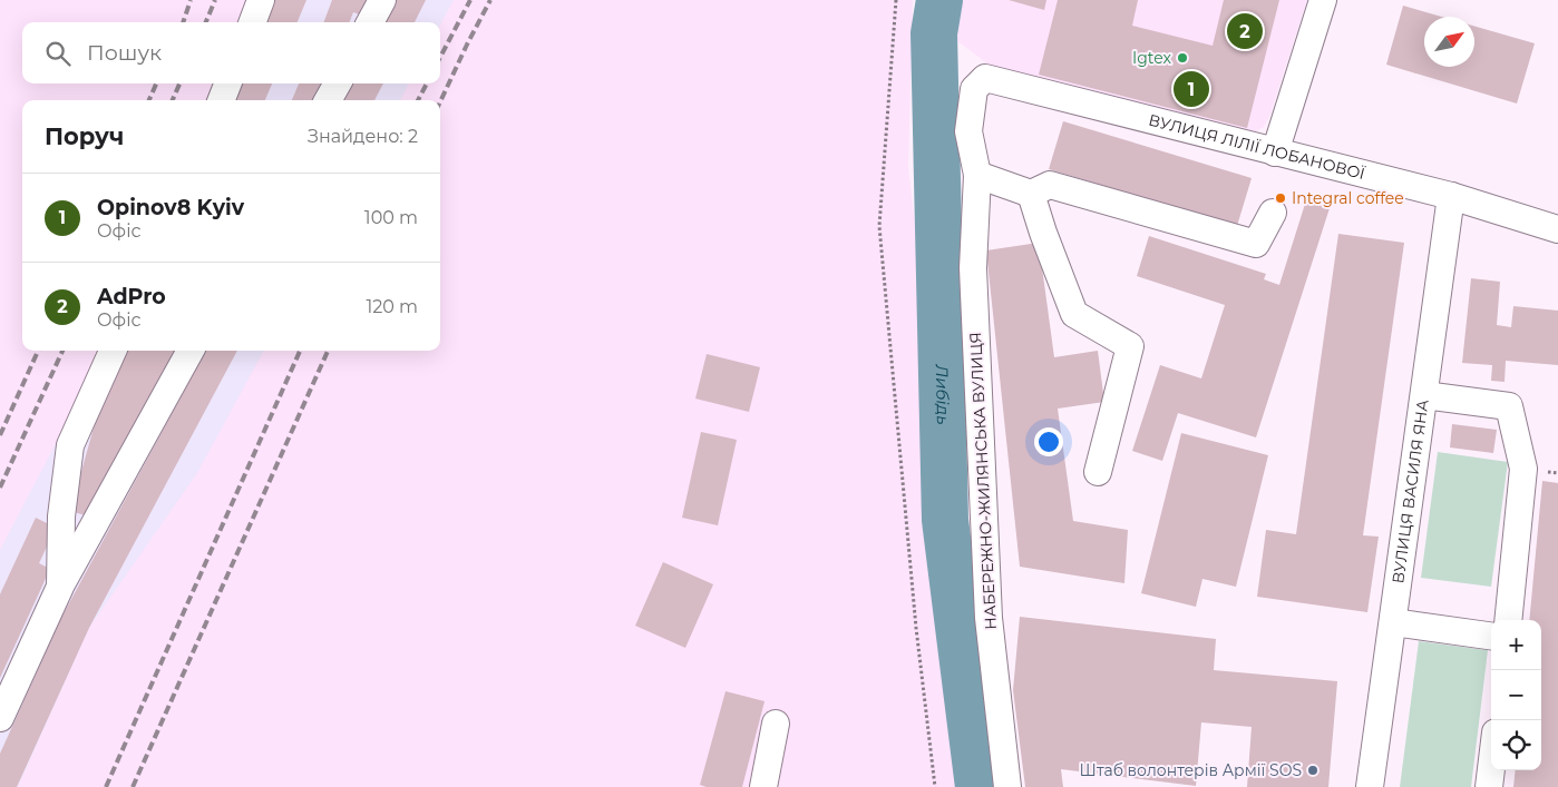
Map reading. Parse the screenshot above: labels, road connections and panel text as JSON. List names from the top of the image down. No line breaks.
{"streets":{"street":["ВУЛИЦЯ ЛІЛІЇ ЛОБАНОВОЇ","НАБЕРЕЖНО-ЖИЛЯНСЬКА ВУЛИЦЯ","ВУЛИЦЯ ВАСИЛЯ ЯНА"]},"crossings":[["ВУЛИЦЯ ЛІЛІЇ ЛОБАНОВОЇ","НАБЕРЕЖНО-ЖИЛЯНСЬКА ВУЛИЦЯ"],["ВУЛИЦЯ ЛІЛІЇ ЛОБАНОВОЇ","ВУЛИЦЯ ВАСИЛЯ ЯНА"]],"water":["Либідь"],"places":["Igtex","Integral coffee","Штаб волонтерів Армії SOS"],"north":"top right","page":{"pins":["2","1"],"search":"Пошук","heading":["Поруч","Знайдено: 2"],"list":[{"mark":"1","name":"Opinov8 Kyiv","note":"Офіс","value":"100 m"},{"mark":"2","name":"AdPro","note":"Офіс","value":"120 m"}],"map_buttons":["+","−"]}}
